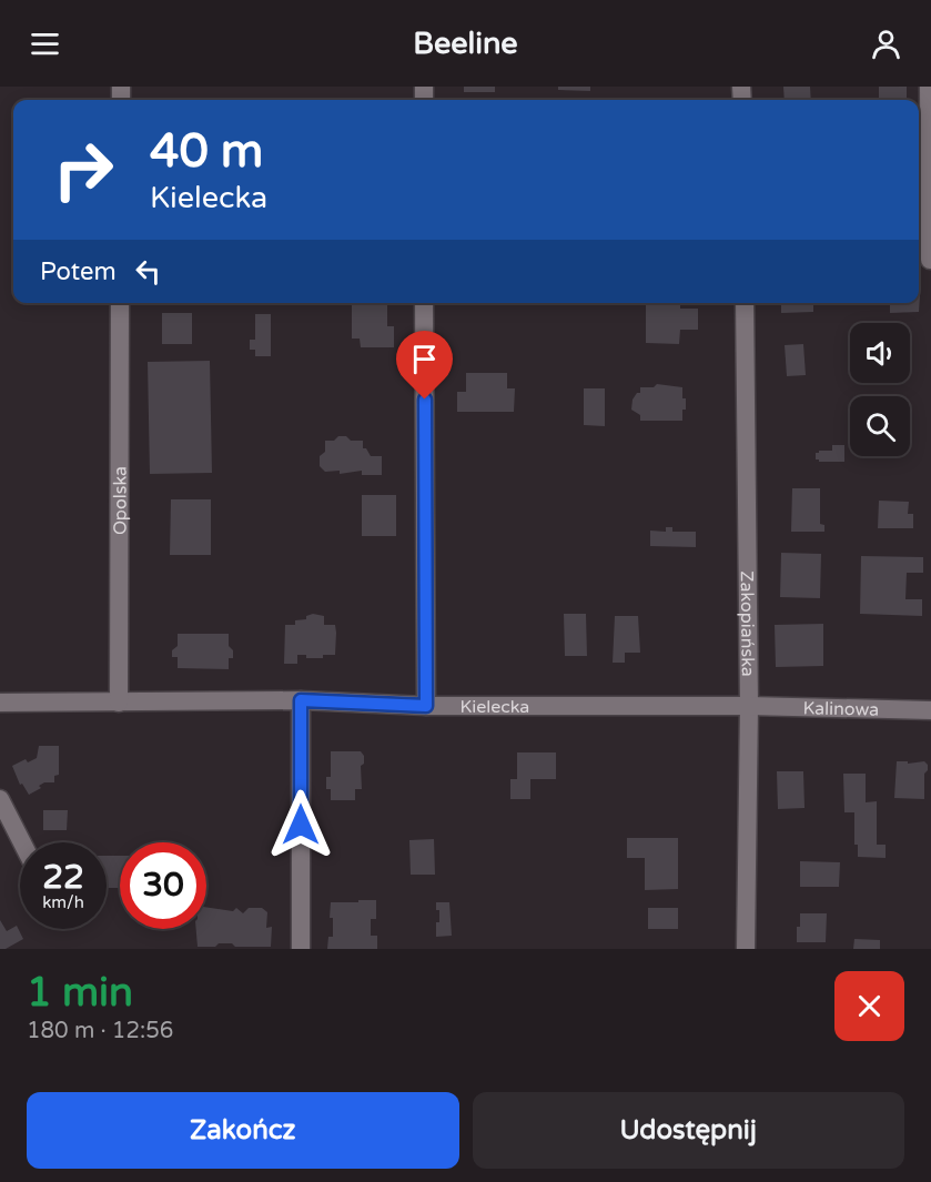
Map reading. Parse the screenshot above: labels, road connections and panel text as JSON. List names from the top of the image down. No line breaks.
{"streets":{"street":["Opolska","Zakopiańska","Kielecka","Kalinowa"]},"crossings":[["Opolska","Kielecka"],["Zakopiańska","Kielecka"],["Zakopiańska","Kalinowa"],["Kielecka","Kalinowa"]],"page":{"header":"Beeline","turn":["40 m","Kielecka"],"then":"Potem","speed":"22 km/h","limit":"30","heading":["1 min","180 m · 12:56"],"buttons":["Zakończ","Udostępnij"]}}
